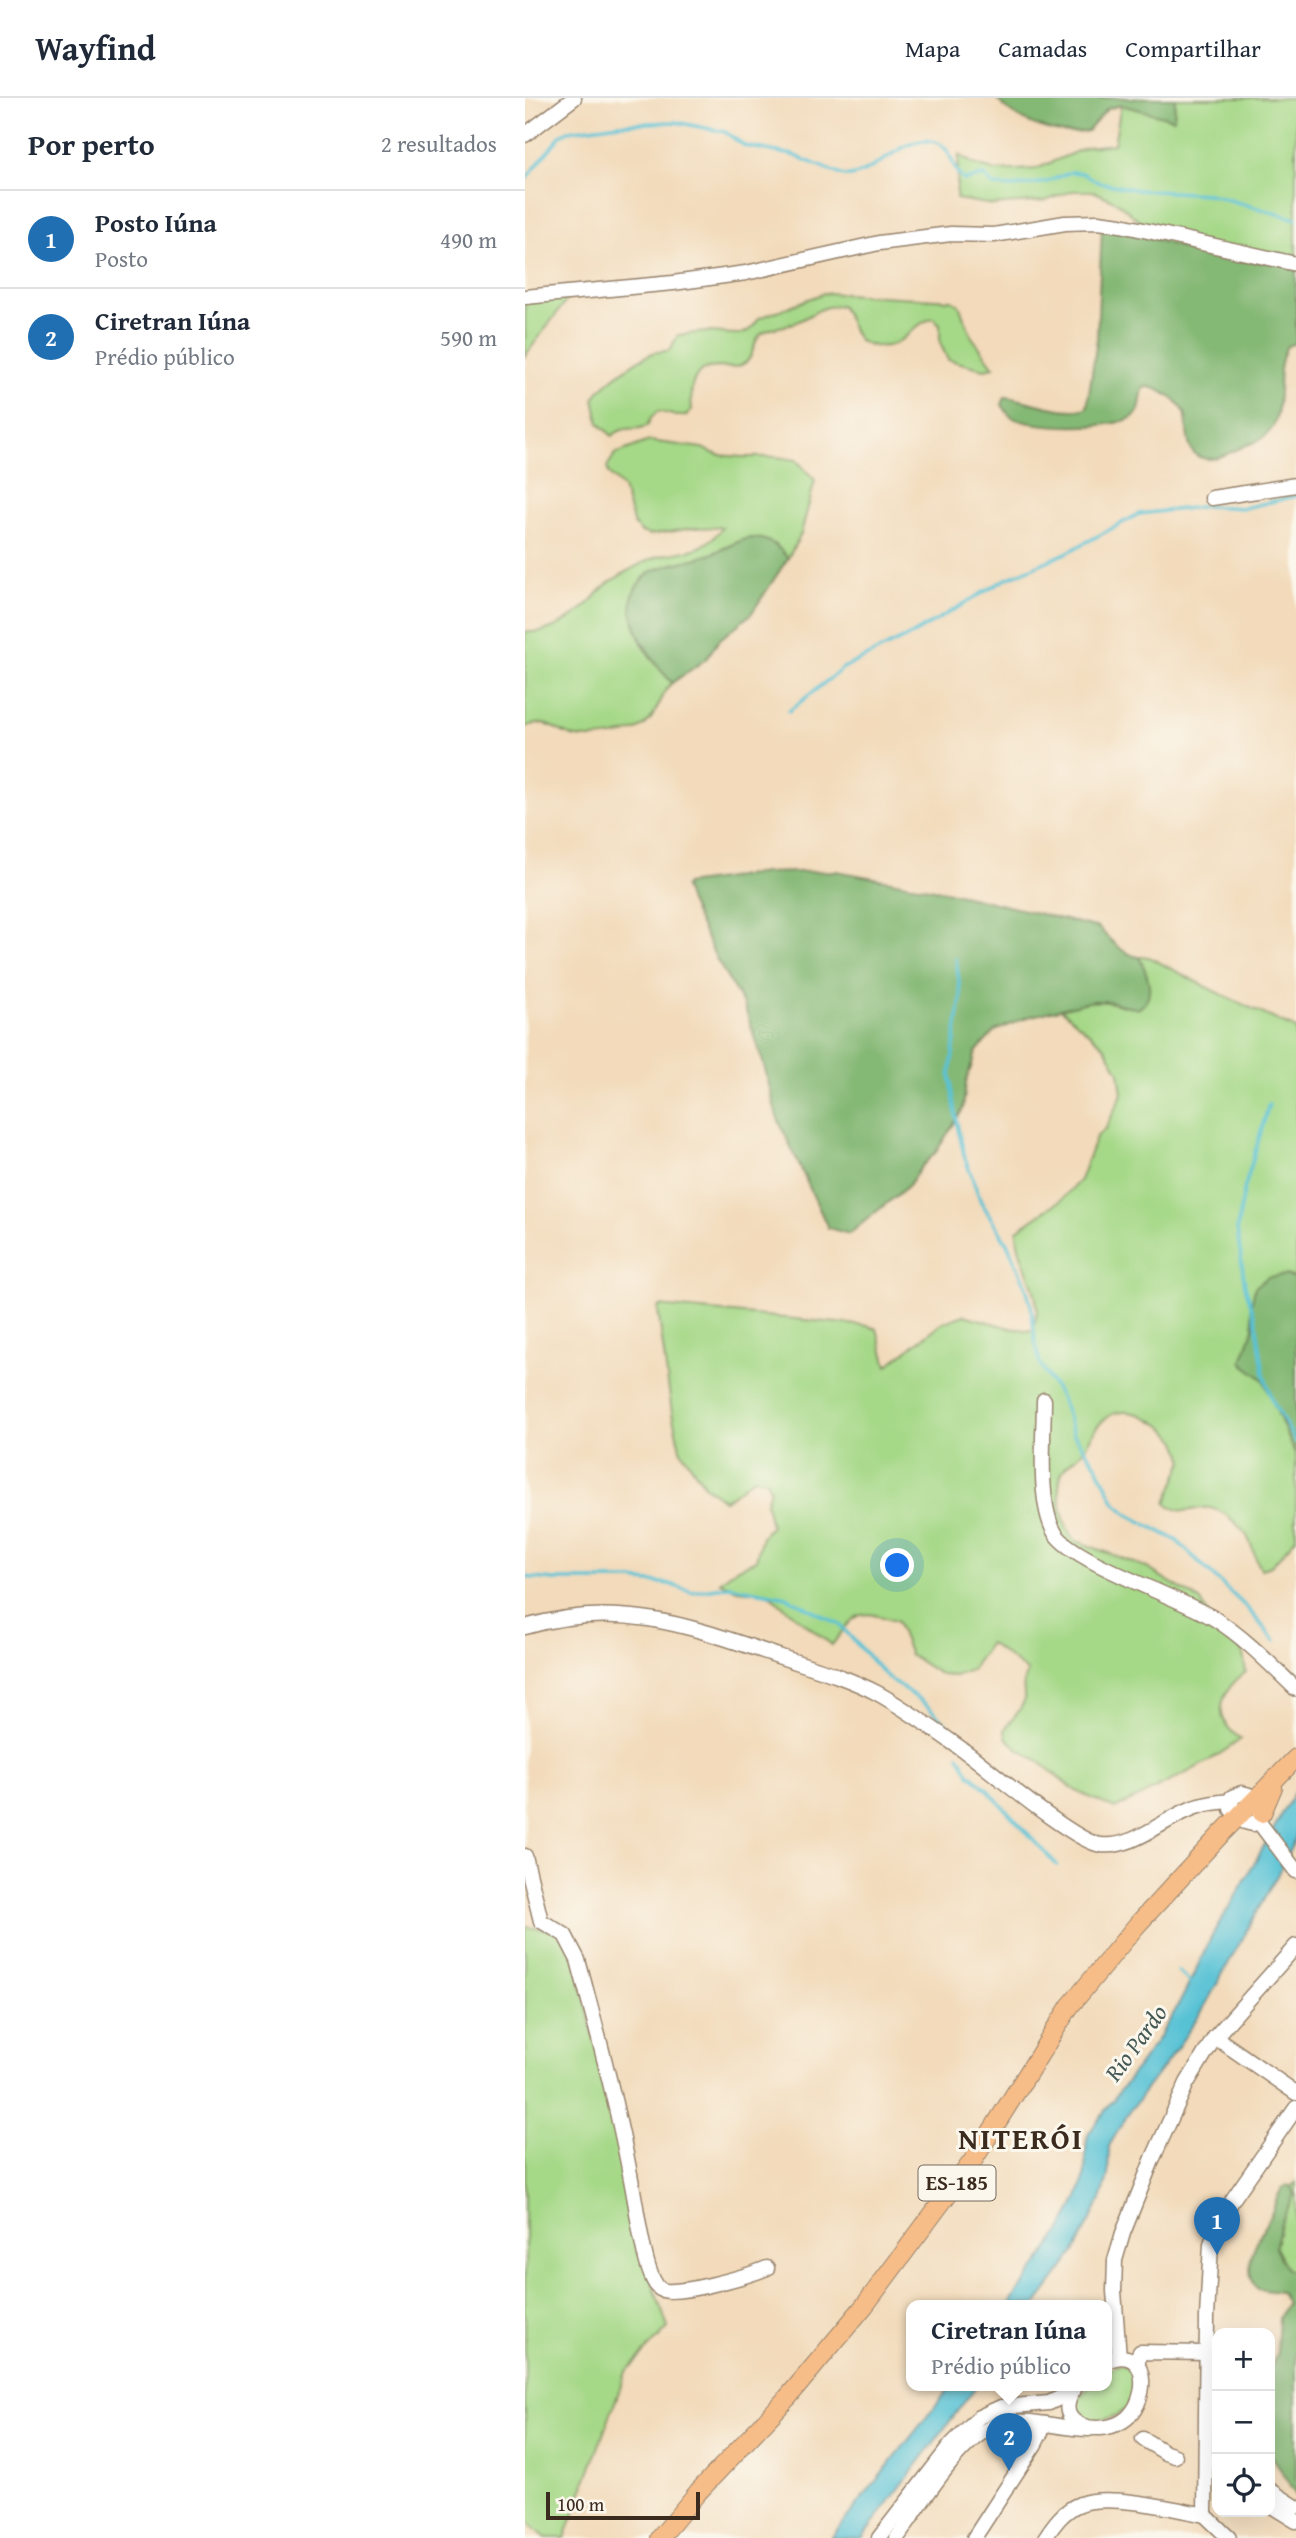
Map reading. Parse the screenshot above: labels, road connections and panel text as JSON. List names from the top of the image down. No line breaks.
{"streets":{"main road":["ES-185"]},"districts":["NITERÓI"],"water":["Rio Pardo"],"scale_bar":"100 m","page":{"header":"Wayfind","nav":["Mapa","Camadas","Compartilhar"],"heading":["Por perto","2 resultados"],"list":[{"mark":"1","name":"Posto Iúna","note":"Posto","value":"490 m"},{"mark":"2","name":"Ciretran Iúna","note":"Prédio público","value":"590 m"}],"pins":["1","2"],"popup":["Ciretran Iúna","Prédio público"],"map_buttons":["+","−"],"scale":"100 m"}}
